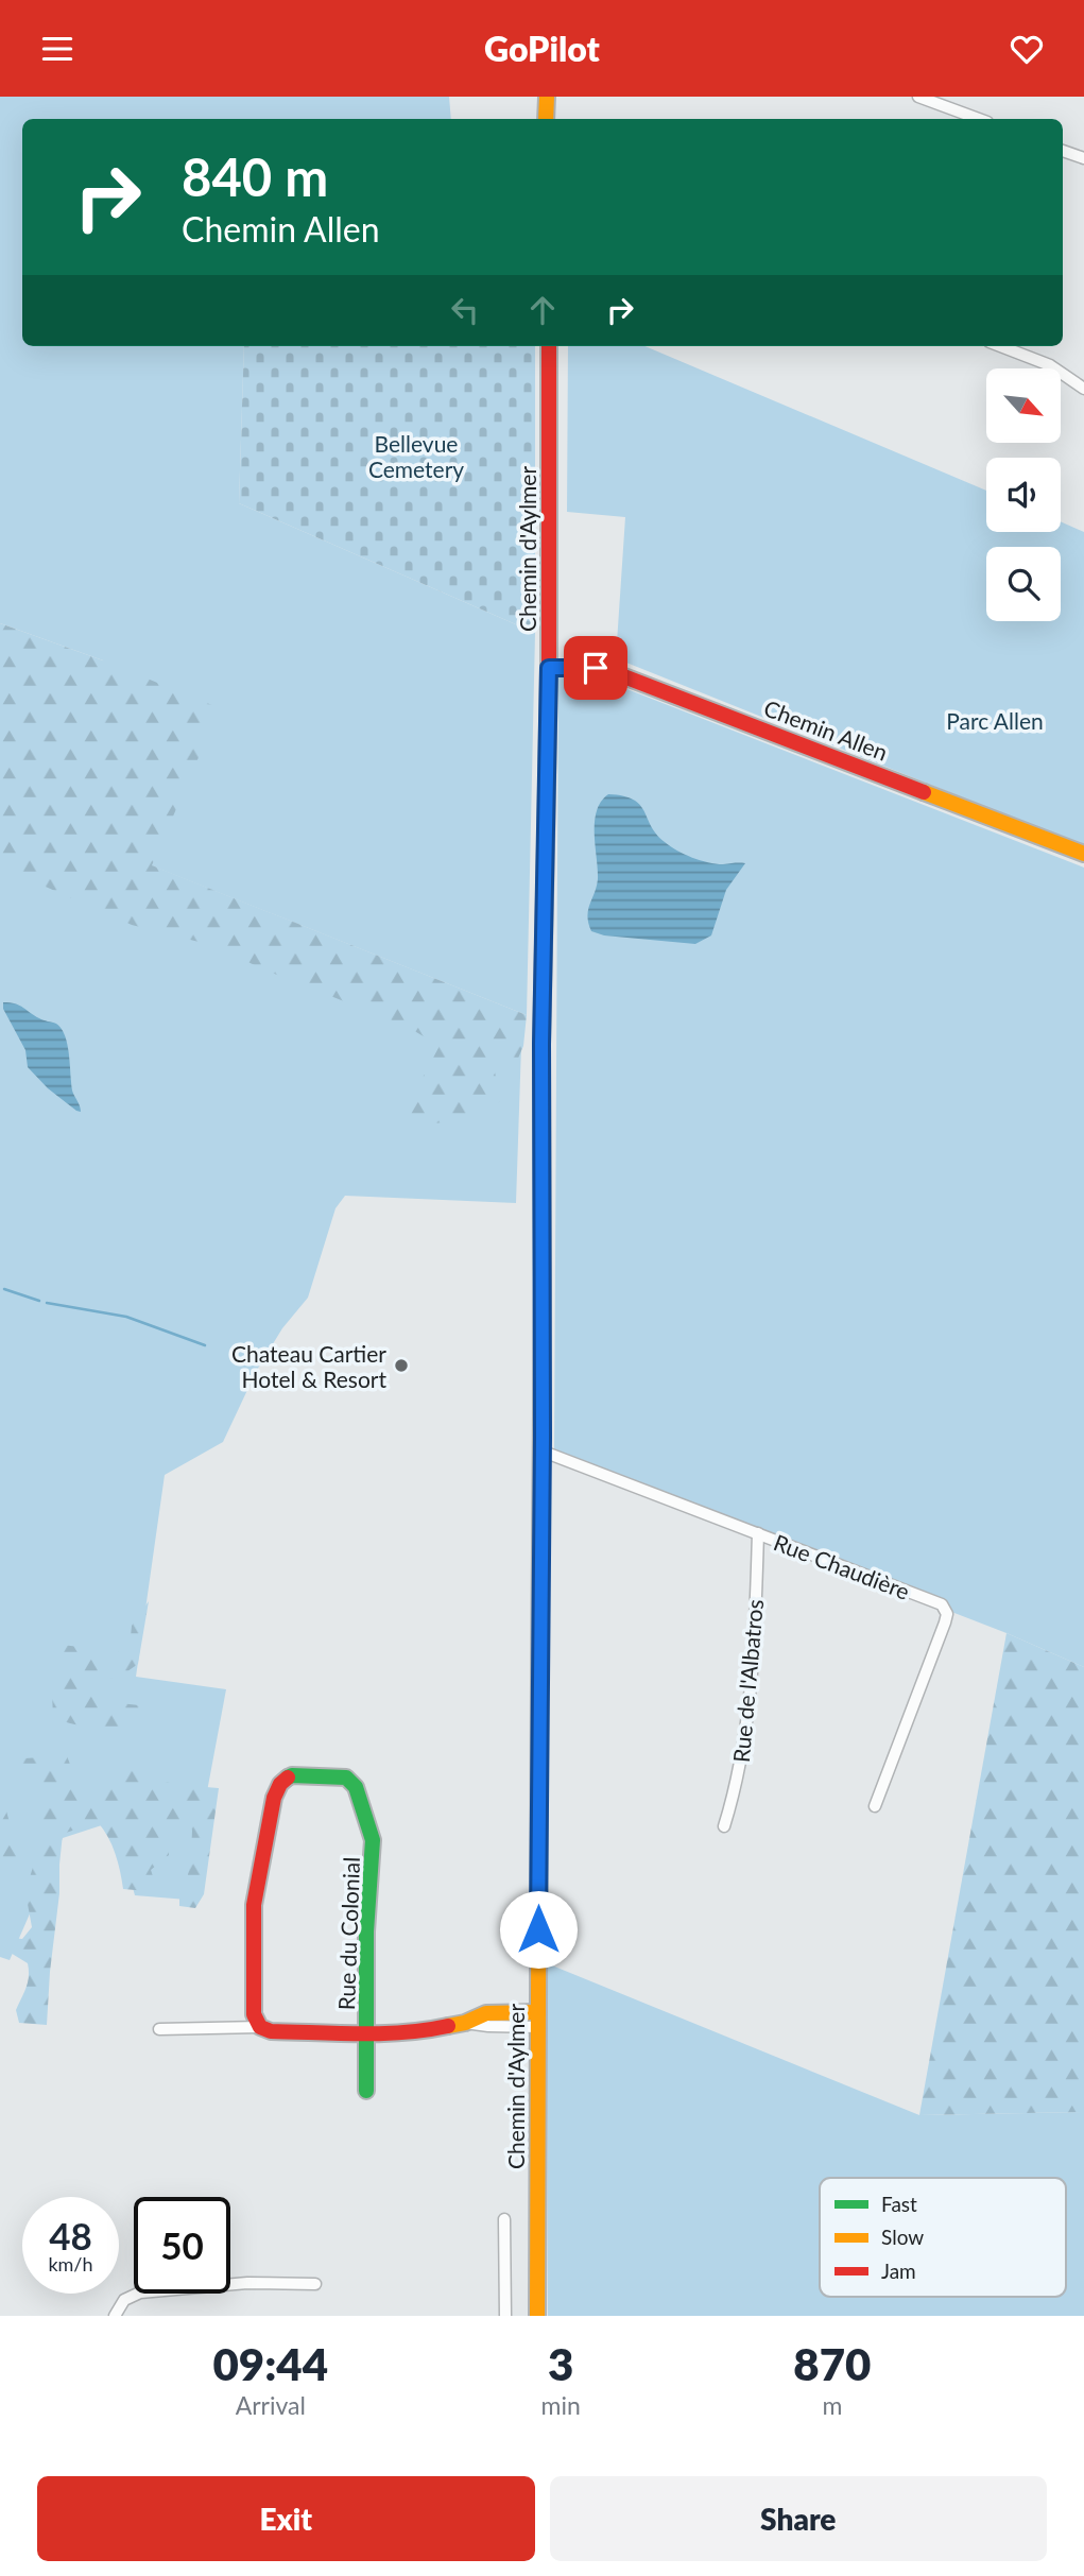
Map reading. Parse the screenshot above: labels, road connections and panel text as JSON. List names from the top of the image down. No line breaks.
{"streets":{"main road":["Chemin d'Aylmer","Chemin Allen","Rue du Colonial"],"street":["Rue Chaudière","Rue de l'Albatros"]},"crossings":[["Chemin d'Aylmer","Chemin Allen"],["Chemin d'Aylmer","Rue Chaudière"],["Rue Chaudière","Rue de l'Albatros"]],"parks":["Bellevue Cemetery","Parc Allen"],"places":["Chateau Cartier Hotel & Resort"],"legend":["Fast","Slow","Jam"],"north":"bottom right","page":{"header":"GoPilot","turn":["840 m","Chemin Allen"],"speed":"48 km/h","limit":"50","eta":["09:44","Arrival","3","min","870","m"],"buttons":["Exit","Share"]}}
